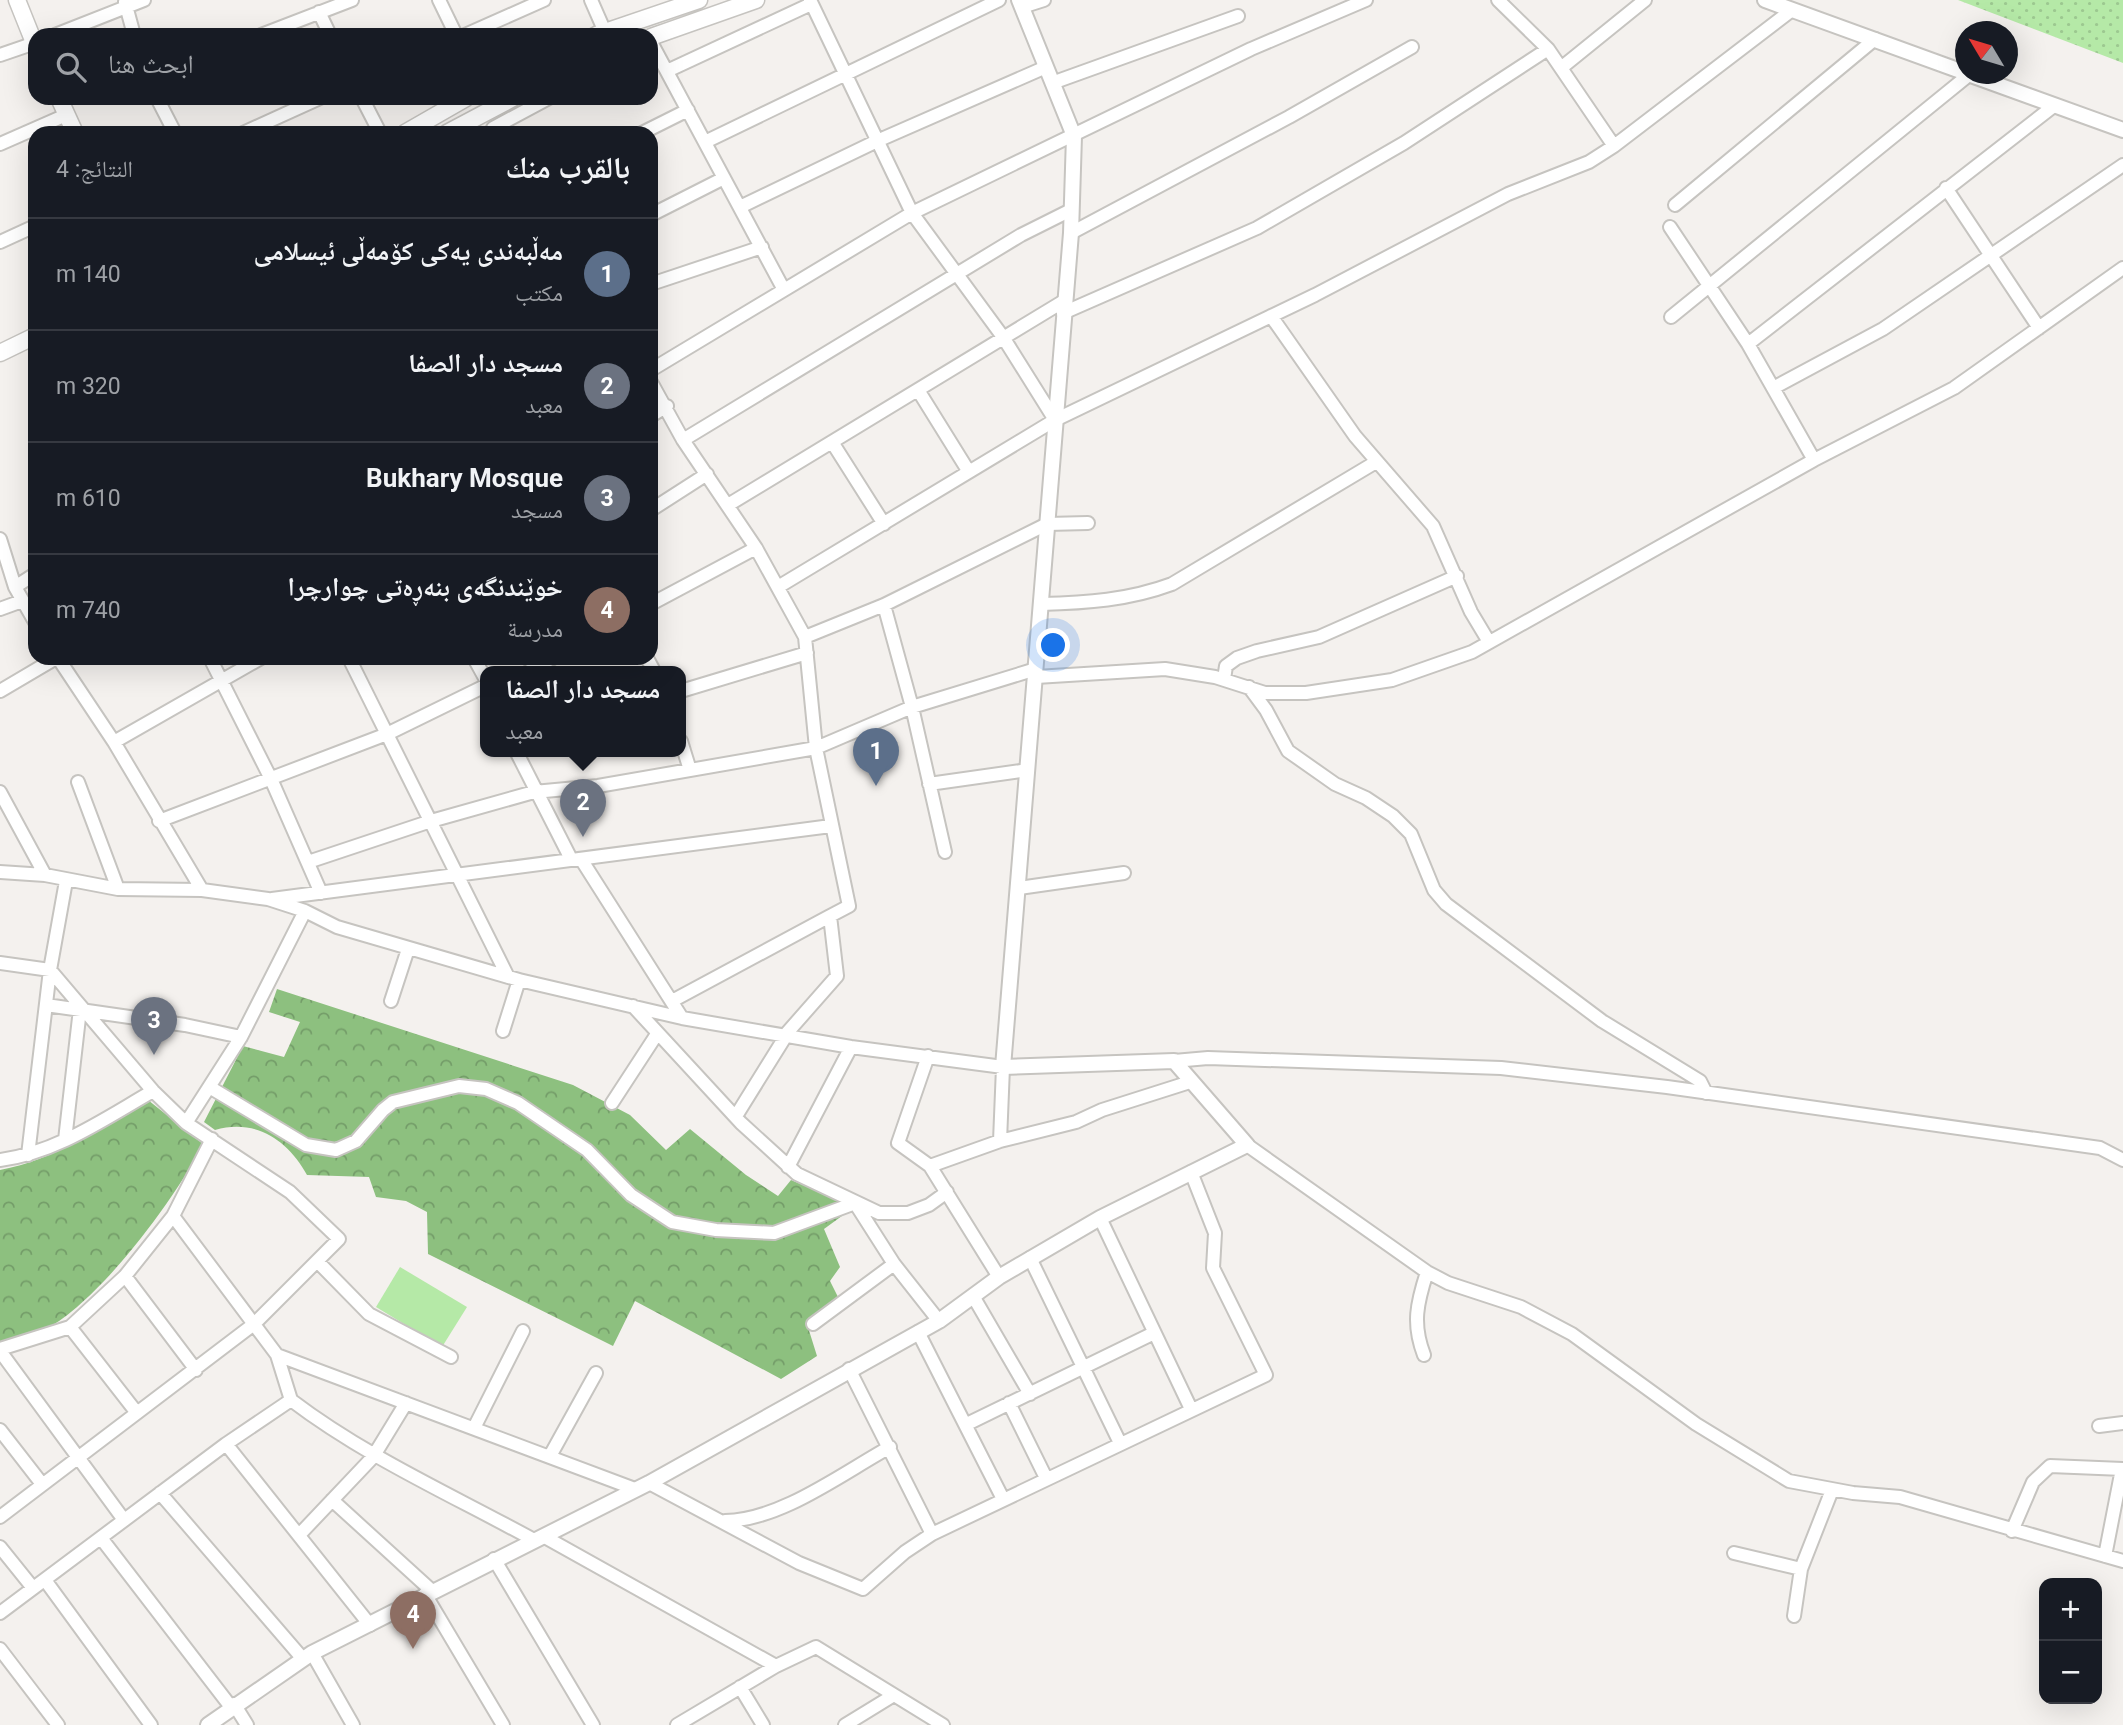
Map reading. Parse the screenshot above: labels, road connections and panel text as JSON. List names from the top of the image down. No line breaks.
{"north":"top left","page":{"search":"ابحث هنا","heading":["بالقرب منك","النتائج: 4"],"list":[{"mark":"1","name":"مەڵبەندی یەکی کۆمەڵی ئیسلامی","note":"مكتب","value":"140 m"},{"mark":"2","name":"مسجد دار الصفا","note":"معبد","value":"320 m"},{"mark":"3","name":"Bukhary Mosque","note":"مسجد","value":"610 m"},{"mark":"4","name":"خوێندنگەی بنەڕەتی چوارچرا","note":"مدرسة","value":"740 m"}],"popup":["مسجد دار الصفا","معبد"],"pins":["1","2","3","4"],"map_buttons":["+","−"]}}
